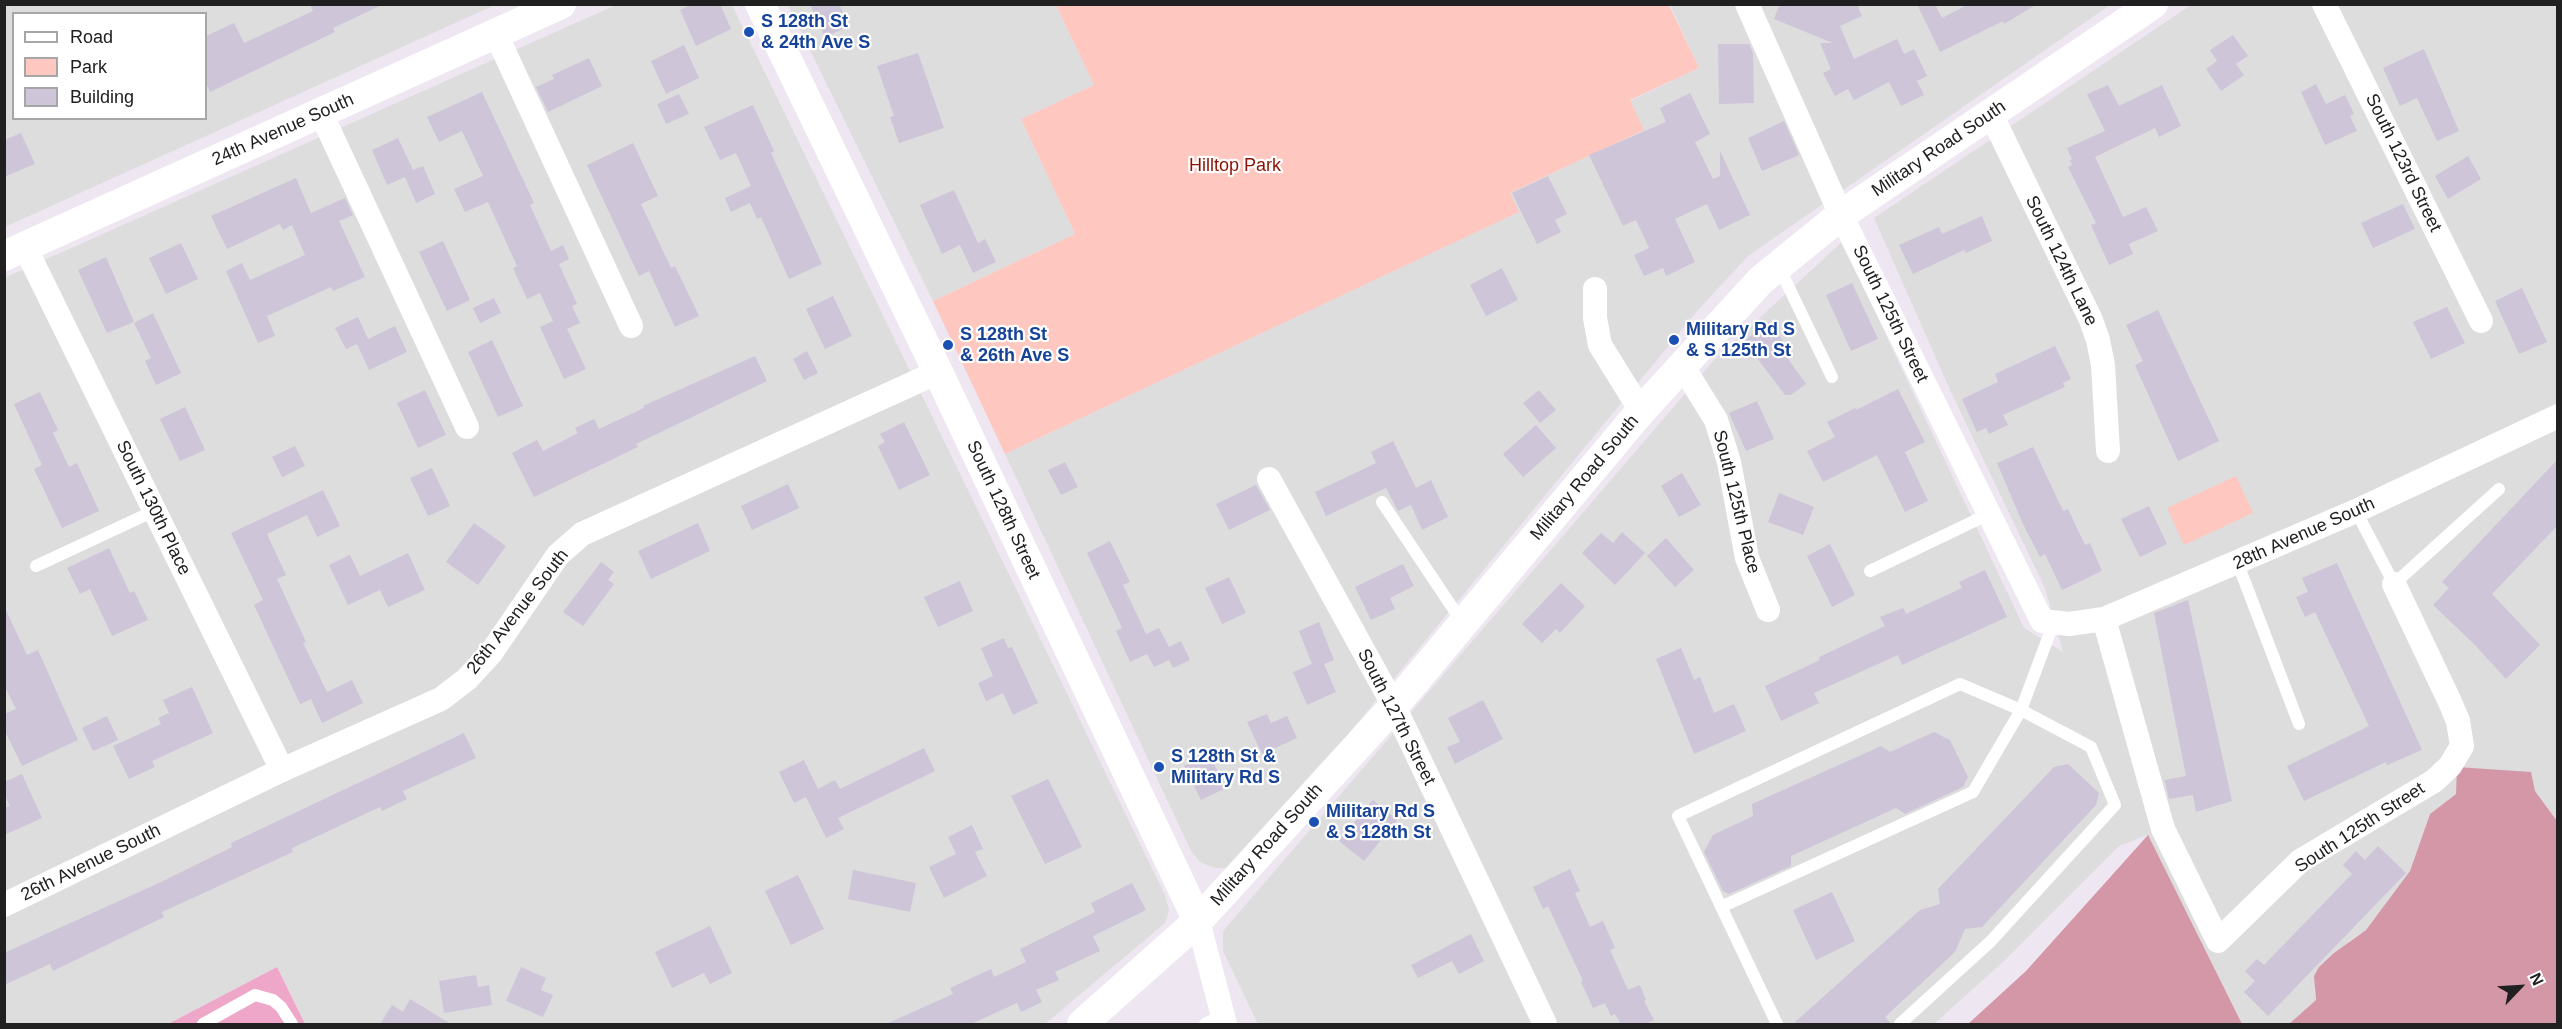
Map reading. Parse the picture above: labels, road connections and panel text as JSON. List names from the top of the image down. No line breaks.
{"streets":{"street":["24th Avenue South","Military Road South","South 123rd Street","South 124th Lane","South 125th Street","South 125th Place","South 130th Place","South 128th Street","28th Avenue South","26th Avenue South","South 127th Street"]},"crossings":[["24th Avenue South","South 130th Place"],["Military Road South","South 124th Lane"],["Military Road South","South 125th Street"],["Military Road South","South 125th Place"],["Military Road South","South 128th Street"],["Military Road South","South 127th Street"],["South 125th Street","28th Avenue South"],["South 130th Place","26th Avenue South"],["South 128th Street","26th Avenue South"]],"parks":["Hilltop Park"],"places":["S 128th St & 24th Ave S","Military Rd S & S 125th St","S 128th St & 26th Ave S","S 128th St & Military Rd S","Military Rd S & S 128th St"],"legend":["Road","Park","Building"],"north":"top right"}
